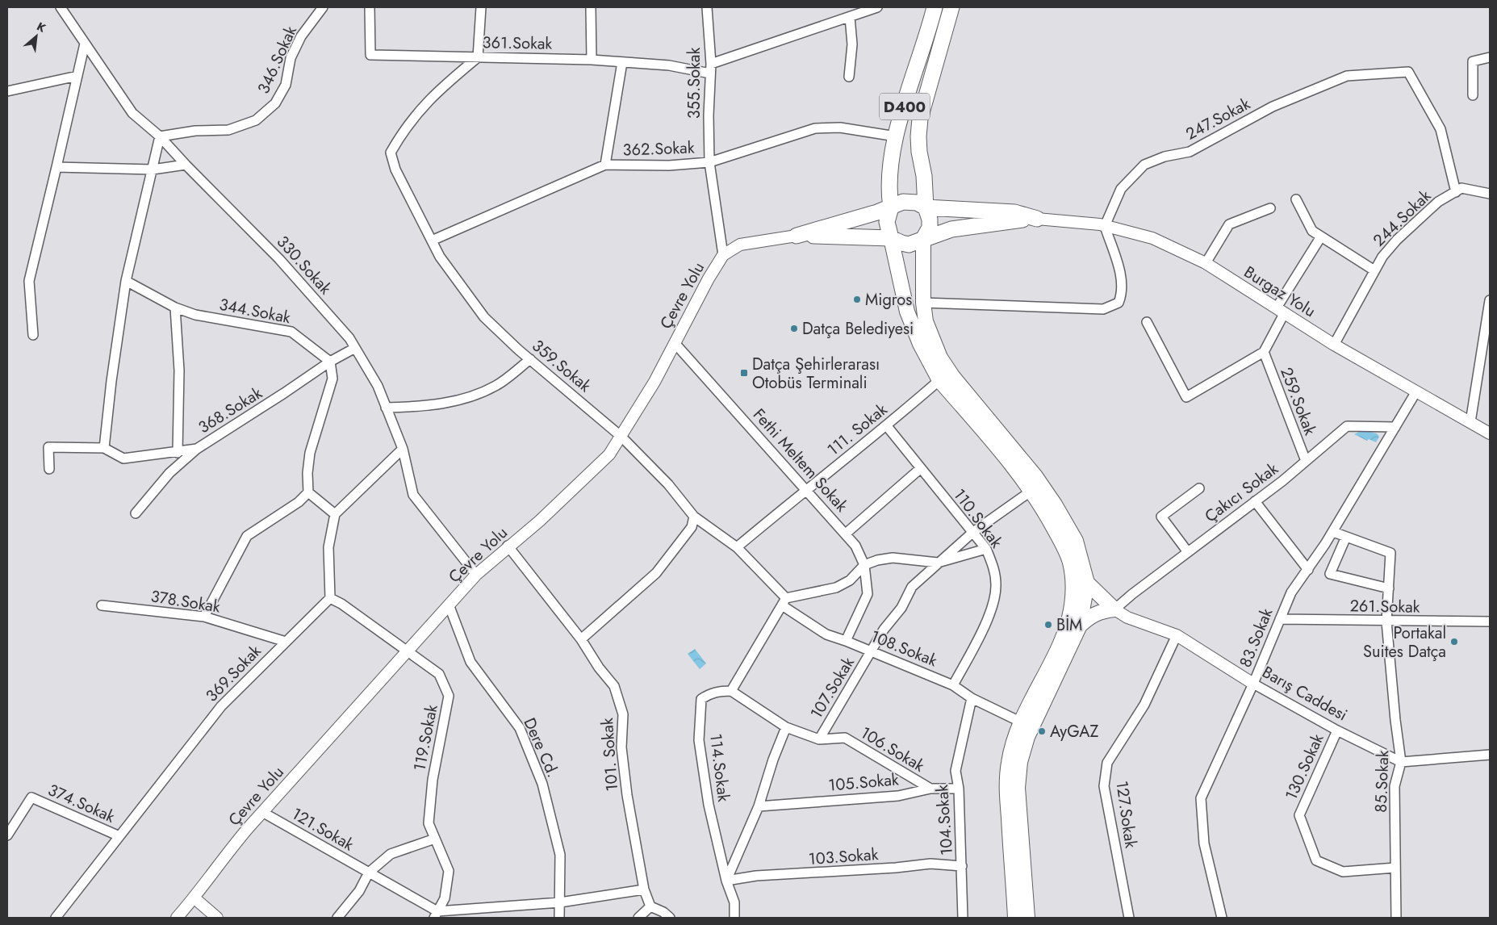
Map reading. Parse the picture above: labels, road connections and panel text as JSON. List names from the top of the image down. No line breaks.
{"streets":{"highway":["D400"],"street":["361.Sokak","346.Sokak","355.Sokak","247.Sokak","362.Sokak","244.Sokak","330.Sokak","Burgaz Yolu","Çevre Yolu","344.Sokak","359.Sokak","259.Sokak","368.Sokak","111. Sokak","Fethi Meltem Sokak","Çakıcı Sokak","110.Sokak","378.Sokak","261.Sokak","83.Sokak","108.Sokak","369.Sokak","107.Sokak","Barış Caddesi","119.Sokak","Dere Cd.","106.Sokak","101. Sokak","130.Sokak","114.Sokak","85.Sokak","105.Sokak","374.Sokak","127.Sokak","104.Sokak","121.Sokak","103.Sokak"]},"crossings":[["361.Sokak","355.Sokak"],["361.Sokak","359.Sokak"],["346.Sokak","330.Sokak"],["355.Sokak","362.Sokak"],["355.Sokak","Çevre Yolu"],["D400","362.Sokak"],["247.Sokak","244.Sokak"],["247.Sokak","Burgaz Yolu"],["362.Sokak","359.Sokak"],["244.Sokak","Burgaz Yolu"],["330.Sokak","Çevre Yolu"],["330.Sokak","368.Sokak"],["Burgaz Yolu","83.Sokak"],["Çevre Yolu","359.Sokak"],["Çevre Yolu","Fethi Meltem Sokak"],["Çevre Yolu","119.Sokak"],["Çevre Yolu","Dere Cd."],["Çevre Yolu","101. Sokak"],["Çevre Yolu","121.Sokak"],["344.Sokak","368.Sokak"],["359.Sokak","111. Sokak"],["359.Sokak","108.Sokak"],["259.Sokak","Çakıcı Sokak"],["111. Sokak","Fethi Meltem Sokak"],["111. Sokak","110.Sokak"],["Fethi Meltem Sokak","108.Sokak"],["Çakıcı Sokak","83.Sokak"],["Çakıcı Sokak","Barış Caddesi"],["110.Sokak","108.Sokak"],["110.Sokak","107.Sokak"],["378.Sokak","369.Sokak"],["261.Sokak","83.Sokak"],["261.Sokak","85.Sokak"],["83.Sokak","Barış Caddesi"],["108.Sokak","107.Sokak"],["108.Sokak","104.Sokak"],["369.Sokak","119.Sokak"],["369.Sokak","374.Sokak"],["107.Sokak","106.Sokak"],["Barış Caddesi","130.Sokak"],["Barış Caddesi","85.Sokak"],["Barış Caddesi","127.Sokak"],["119.Sokak","121.Sokak"],["106.Sokak","114.Sokak"],["106.Sokak","105.Sokak"],["130.Sokak","85.Sokak"],["114.Sokak","103.Sokak"],["105.Sokak","104.Sokak"],["104.Sokak","103.Sokak"]],"places":{"other":["Migros","Datça Belediyesi","BİM","Portakal Suites Datça","AyGAZ"],"transit":["Datça Şehirlerarası Otobüs Terminali"]},"north":"top right"}
